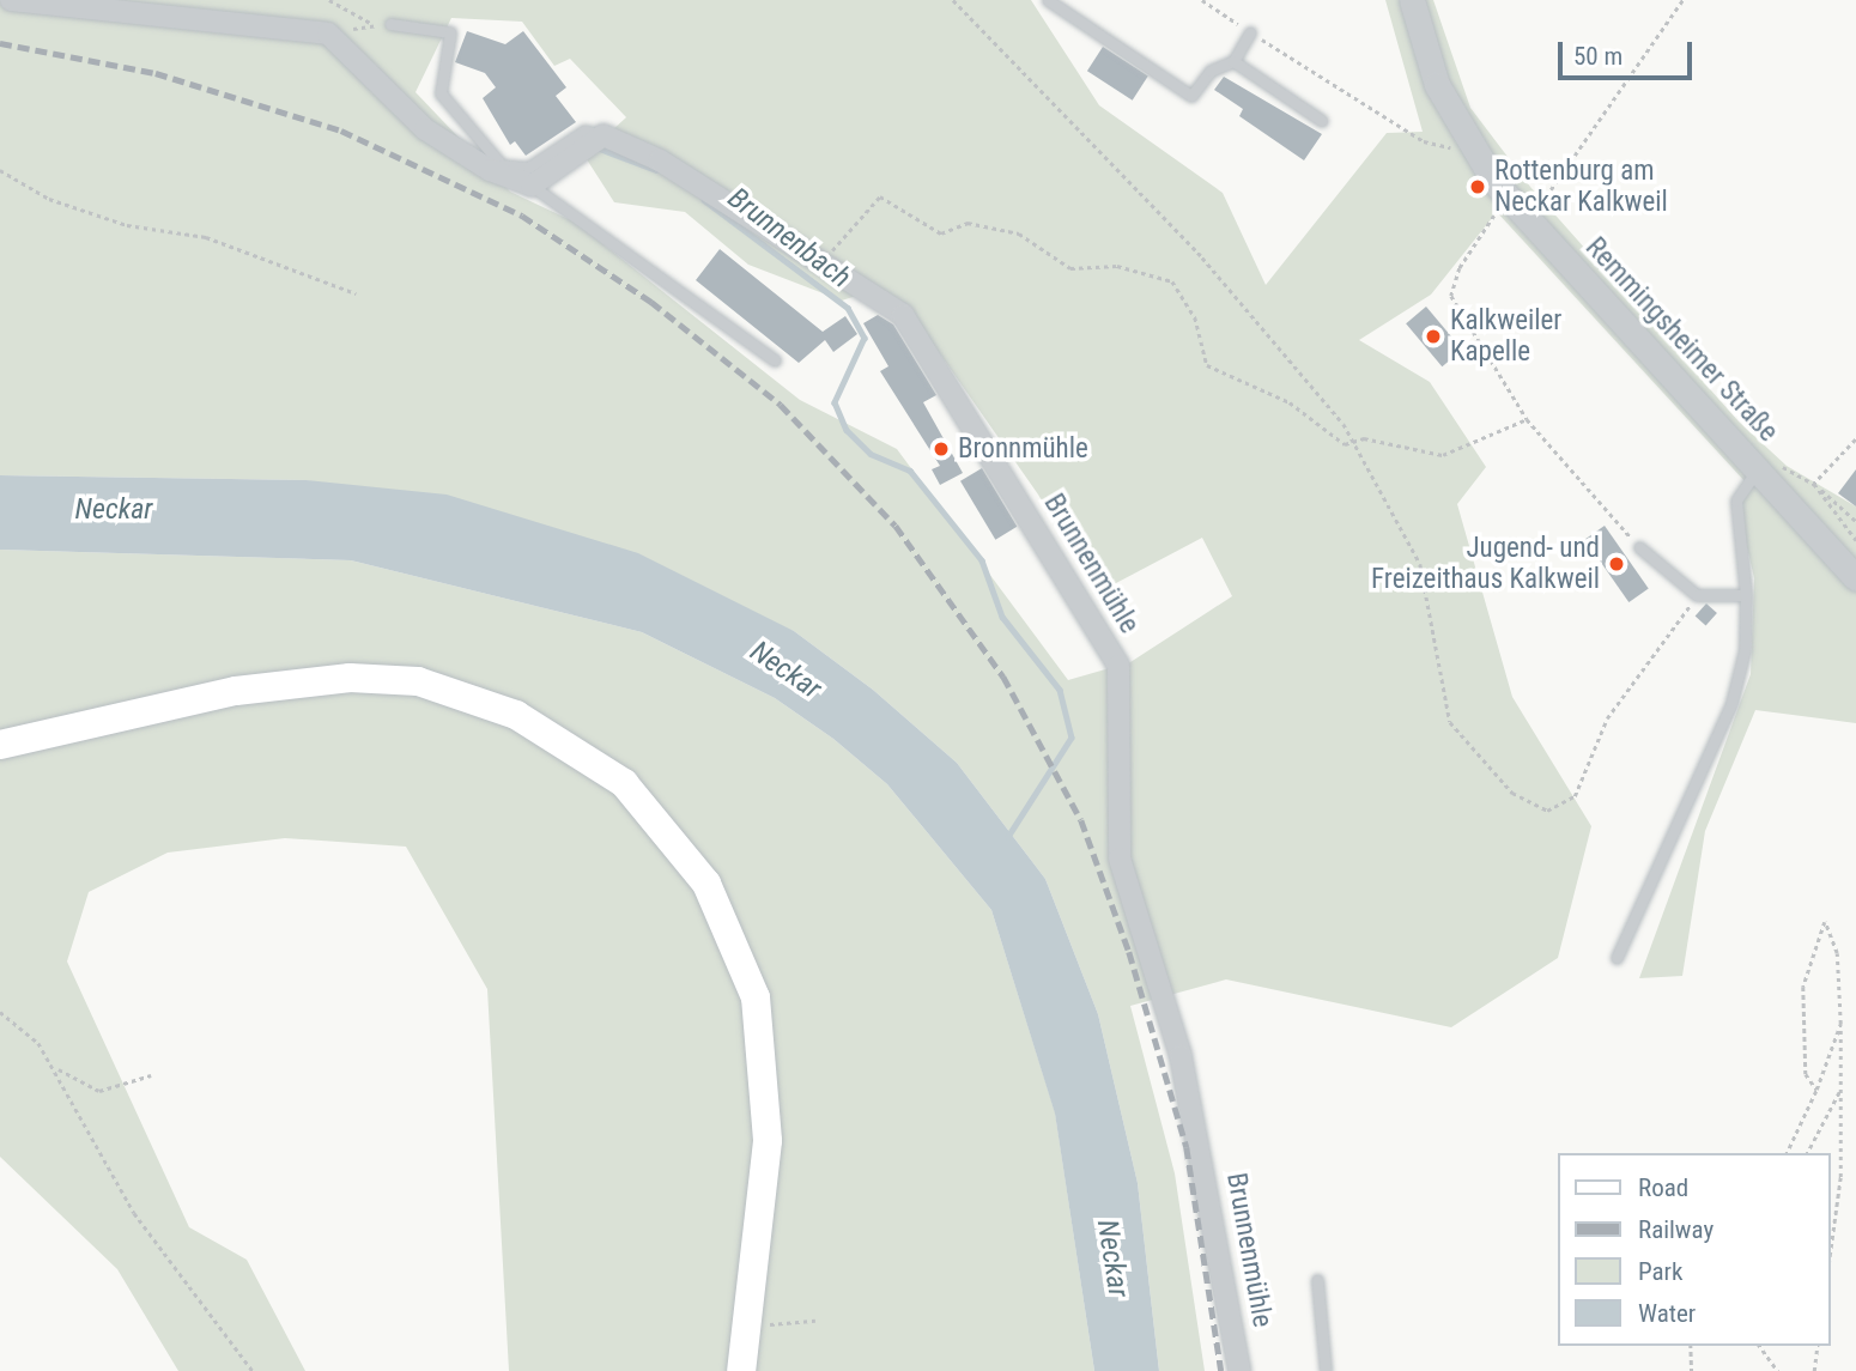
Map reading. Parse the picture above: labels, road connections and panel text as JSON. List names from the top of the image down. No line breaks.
{"streets":{"street":["Remmingsheimer Straße","Brunnenmühle"]},"water":["Brunnenbach","Neckar"],"places":["Rottenburg am Neckar Kalkweil","Kalkweiler Kapelle","Bronnmühle","Jugend- und Freizeithaus Kalkweil"],"legend":["Road","Railway","Park","Water"],"scale_bar":"50 m"}
